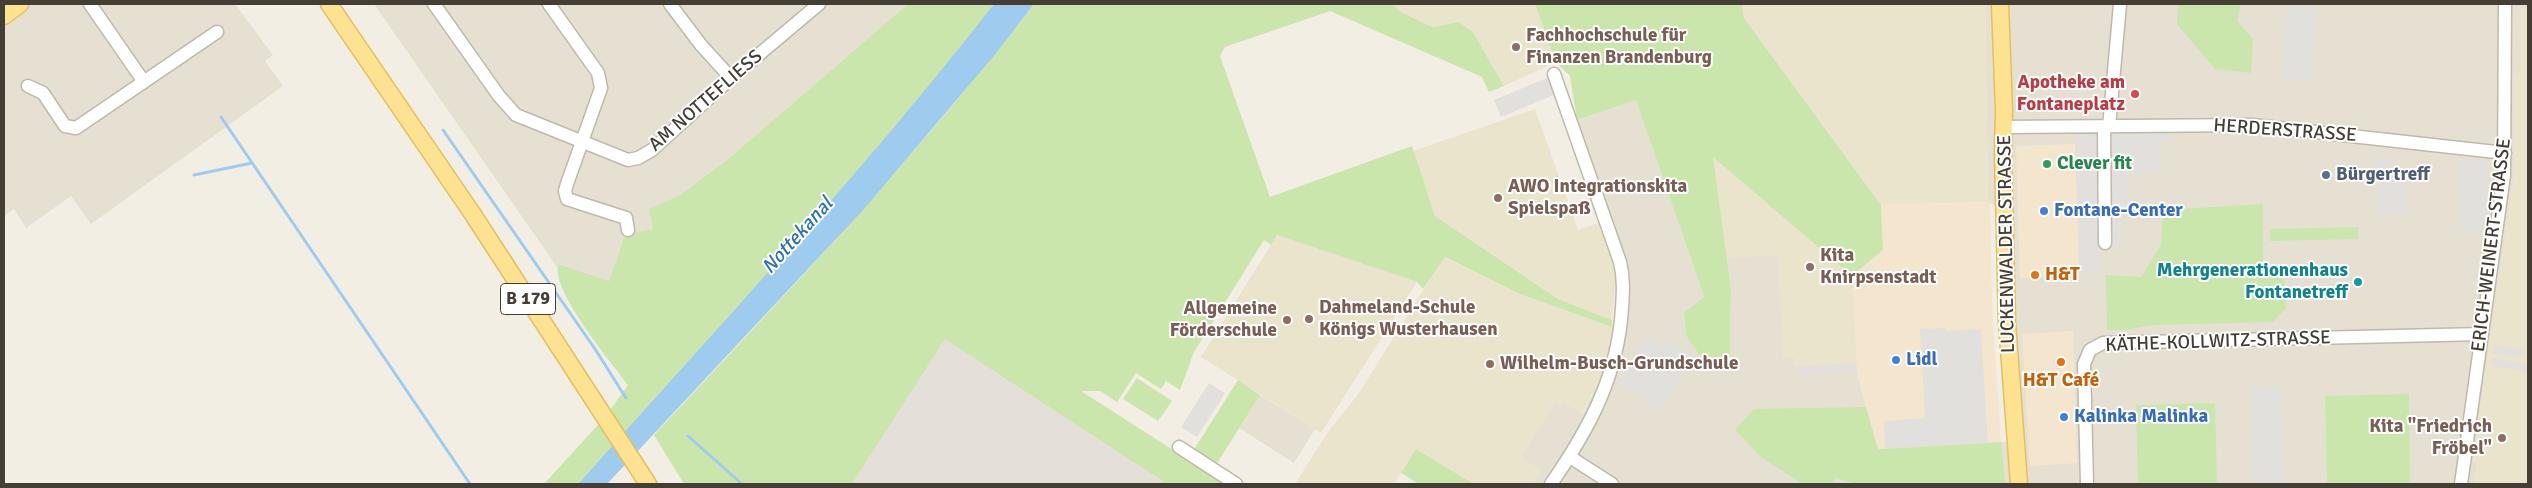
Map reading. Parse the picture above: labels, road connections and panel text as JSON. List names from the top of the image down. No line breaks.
{"streets":{"main road":["LUCKENWALDER STRASSE","B 179"],"street":["AM NOTTEFLIESS","HERDERSTRASSE","ERICH-WEINERT-STRASSE","KÄTHE-KOLLWITZ-STRASSE"]},"crossings":[["HERDERSTRASSE","LUCKENWALDER STRASSE"],["HERDERSTRASSE","ERICH-WEINERT-STRASSE"],["ERICH-WEINERT-STRASSE","KÄTHE-KOLLWITZ-STRASSE"]],"water":["Nottekanal"],"places":["Fachhochschule für Finanzen Brandenburg","Apotheke am Fontaneplatz","Clever fit","Bürgertreff","AWO Integrationskita Spielspaß","Fontane-Center","Kita Knirpsenstadt","H&T","Mehrgenerationenhaus Fontanetreff","Dahmeland-Schule Königs Wusterhausen","Allgemeine Förderschule","Lidl","H&T Café","Wilhelm-Busch-Grundschule","Kalinka Malinka","Kita \"Friedrich Fröbel\""]}
